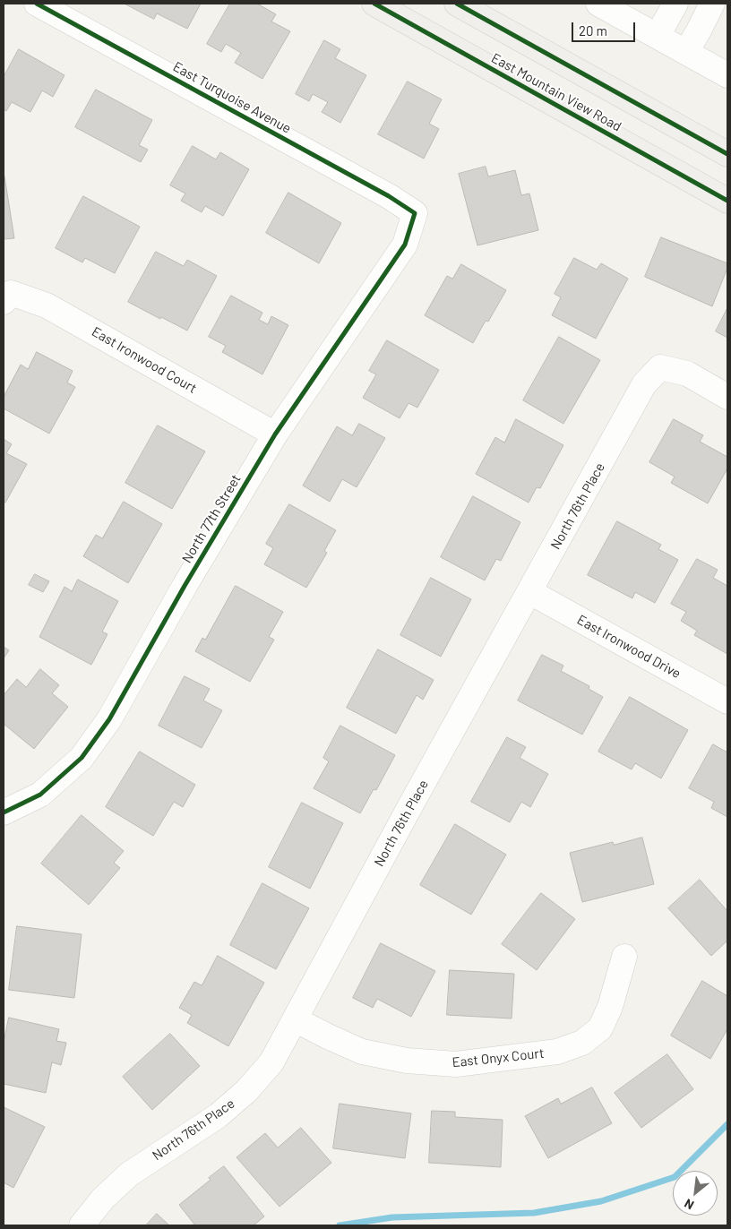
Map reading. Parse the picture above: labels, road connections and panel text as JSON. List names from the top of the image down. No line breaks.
{"streets":{"main road":["East Mountain View Road"],"street":["East Turquoise Avenue","East Ironwood Court","North 76th Place","North 77th Street","East Ironwood Drive","East Onyx Court"]},"crossings":[["East Turquoise Avenue","North 77th Street"],["East Ironwood Court","North 77th Street"],["North 76th Place","East Ironwood Drive"],["North 76th Place","East Onyx Court"]],"scale_bar":"20 m","north":"bottom left"}
